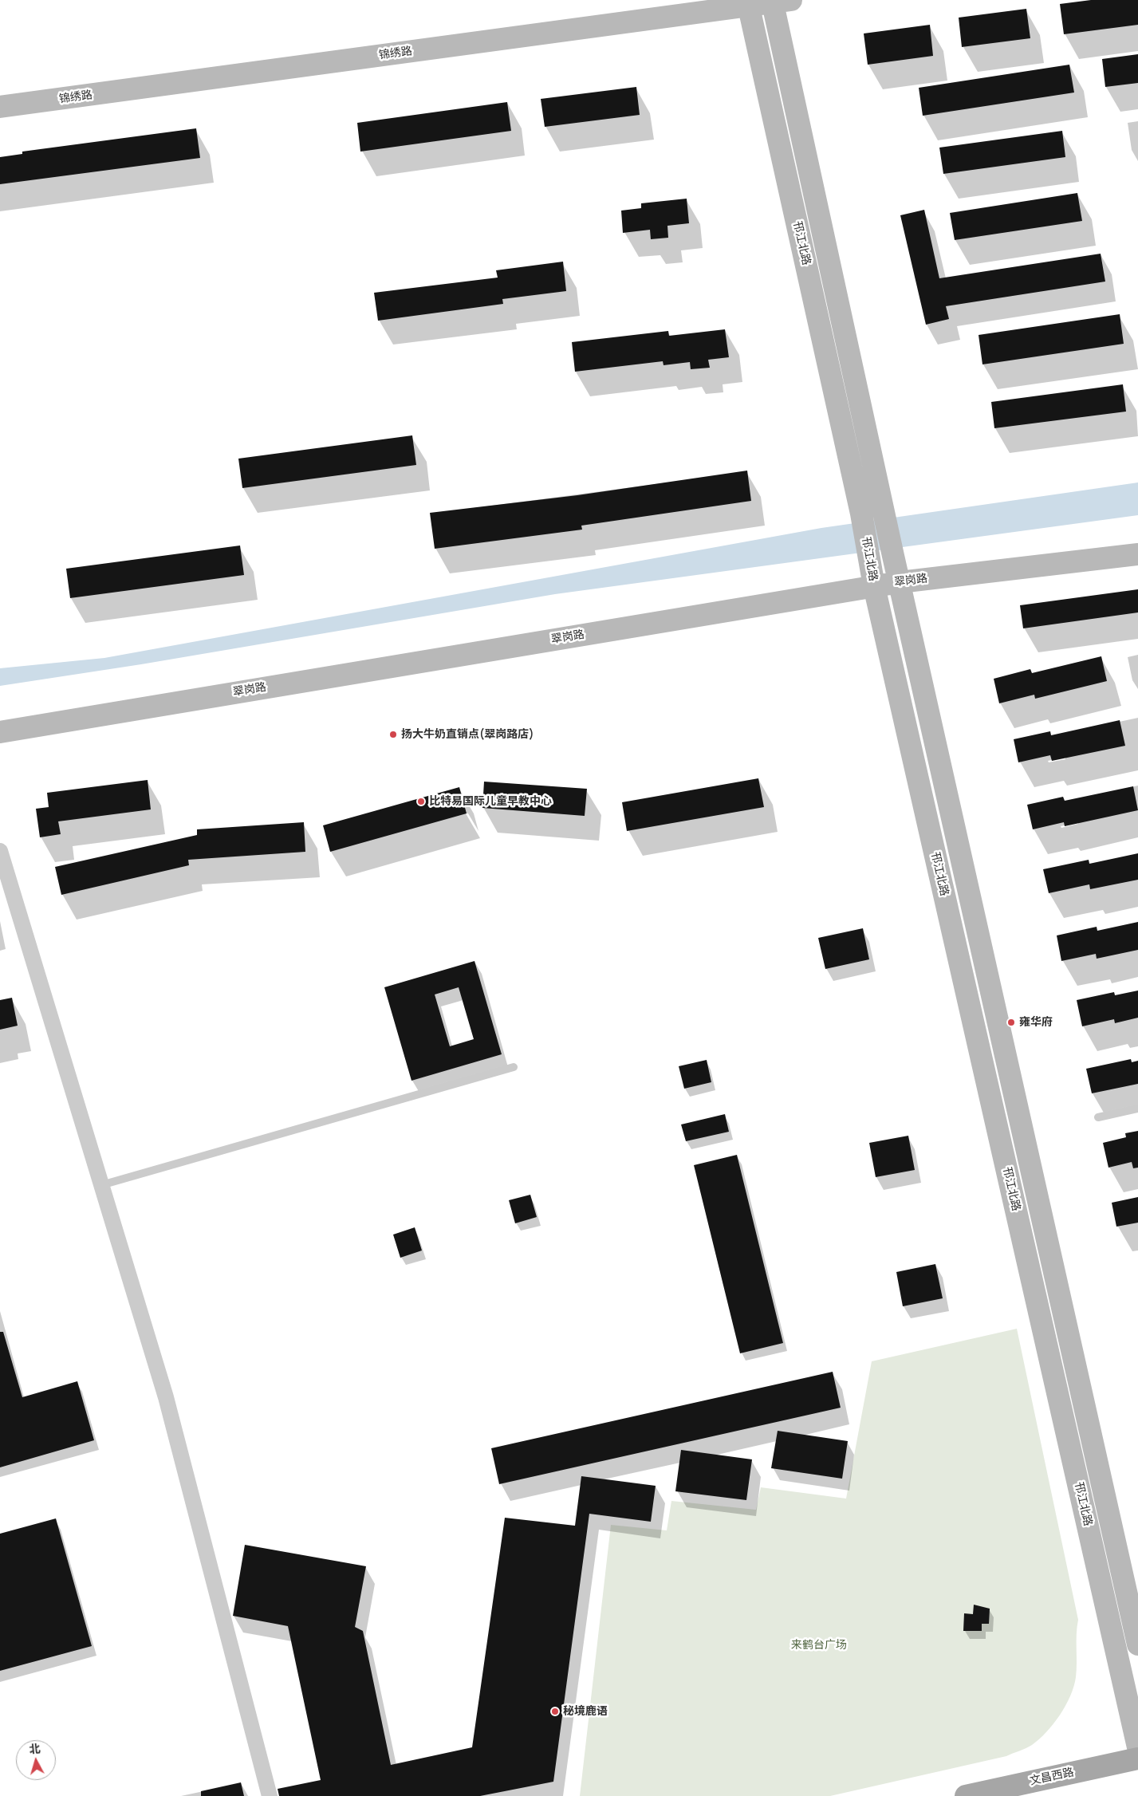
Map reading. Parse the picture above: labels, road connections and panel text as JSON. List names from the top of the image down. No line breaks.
{"streets":{"main road":["锦绣路","邗江北路","翠岗路","文昌西路"]},"crossings":[["锦绣路","邗江北路"],["邗江北路","翠岗路"]],"parks":["来鹤台广场"],"places":["扬大牛奶直销点(翠岗路店)","比特易国际儿童早教中心","雍华府","秘境鹿语"],"north":"top"}
